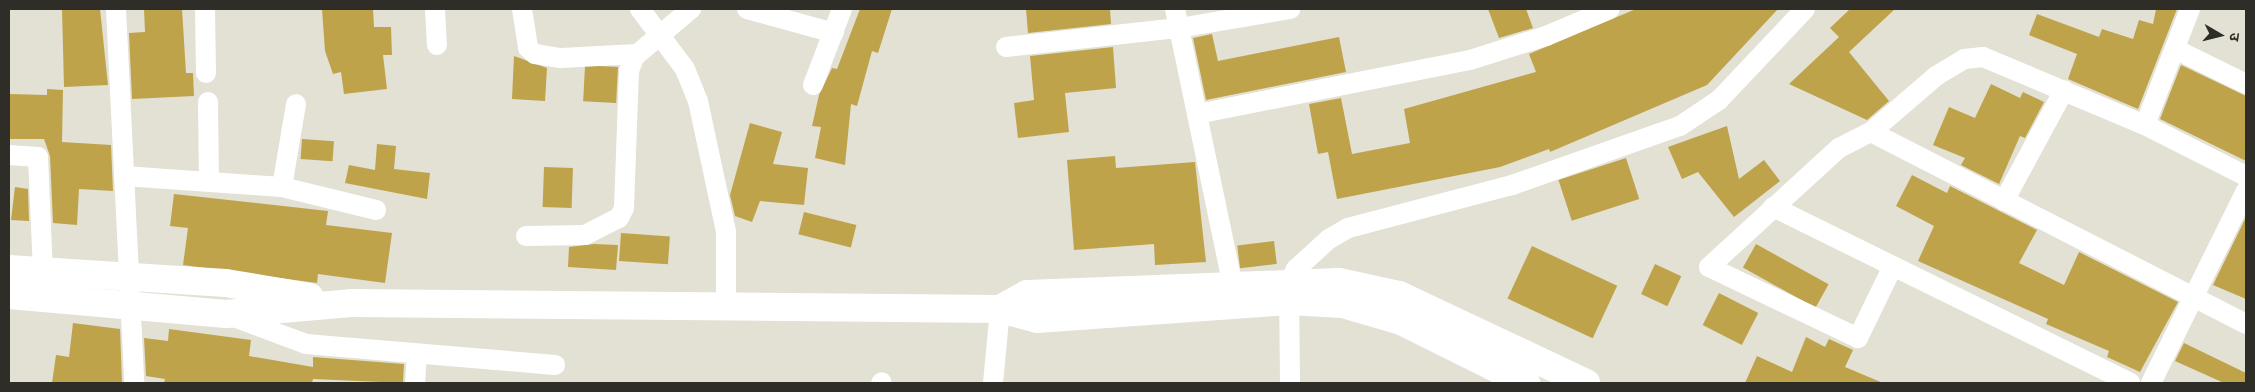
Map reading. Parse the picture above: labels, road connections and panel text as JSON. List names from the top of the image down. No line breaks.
{"north":"right"}
